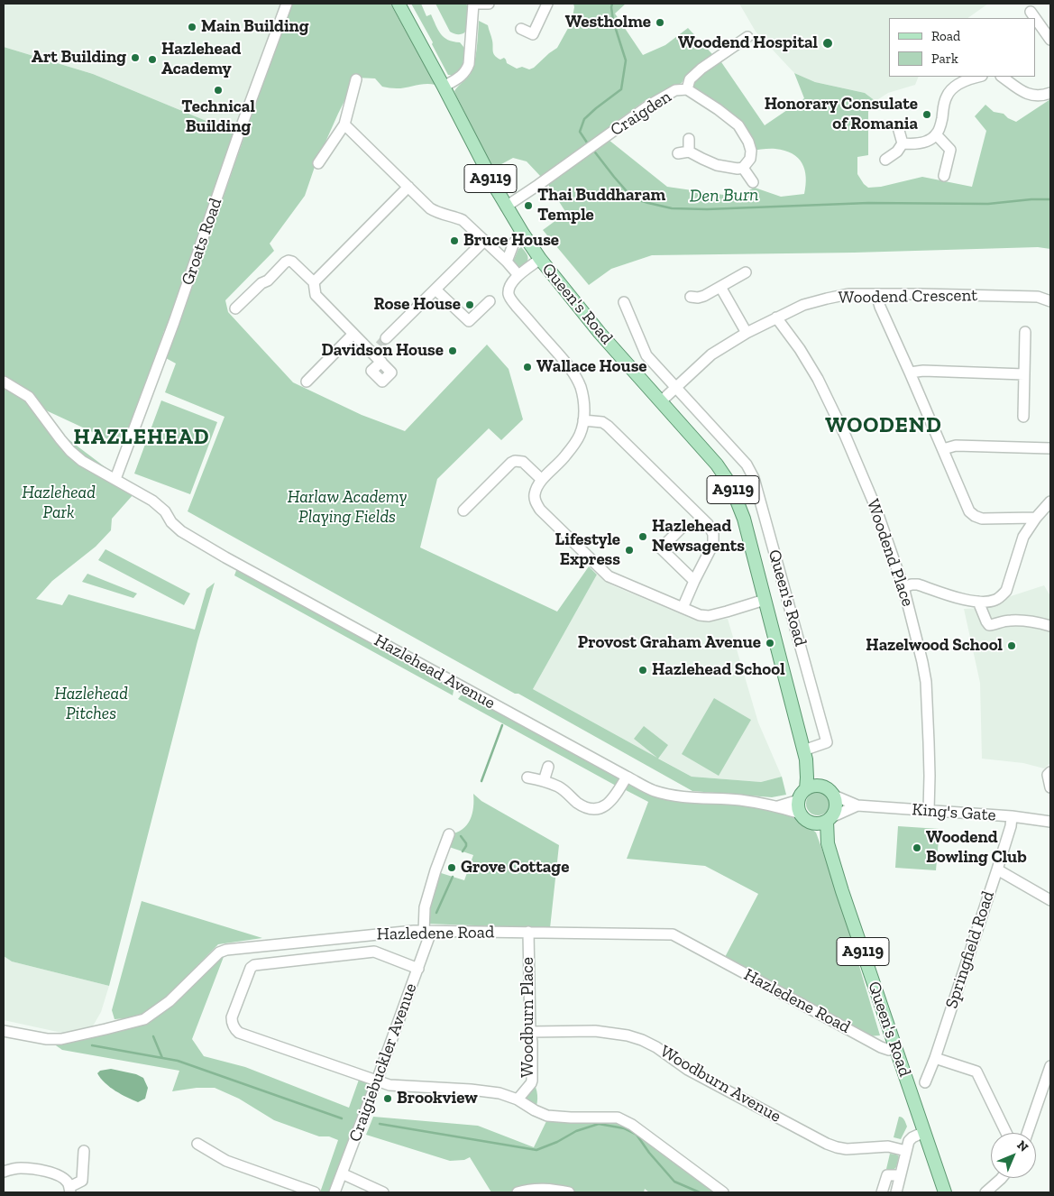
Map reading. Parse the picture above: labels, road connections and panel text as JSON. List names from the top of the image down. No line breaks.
{"streets":{"main road":["A9119","Queen's Road"],"street":["Craigden","Groats Road","Woodend Crescent","Woodend Place","Hazlehead Avenue","King's Gate","Hazledene Road","Springfield Road","Woodburn Place","Craigiebuckler Avenue","Woodburn Avenue"]},"crossings":[["Craigden","Queen's Road"],["A9119","Queen's Road"],["A9119","Hazlehead Avenue"],["A9119","King's Gate"],["Groats Road","Hazlehead Avenue"],["Woodend Crescent","Queen's Road"],["Woodend Crescent","Woodend Place"],["Queen's Road","Hazlehead Avenue"],["Queen's Road","King's Gate"],["Queen's Road","Hazledene Road"],["Woodend Place","King's Gate"],["Hazlehead Avenue","King's Gate"],["King's Gate","Springfield Road"],["Hazledene Road","Woodburn Place"],["Hazledene Road","Craigiebuckler Avenue"],["Woodburn Place","Woodburn Avenue"]],"districts":["WOODEND","HAZLEHEAD"],"water":["Den Burn"],"parks":["Hazlehead Park","Harlaw Academy Playing Fields","Hazlehead Pitches"],"places":["Westholme","Main Building","Woodend Hospital","Art Building","Hazlehead Academy","Technical Building","Honorary Consulate of Romania","Thai Buddharam Temple","Bruce House","Rose House","Davidson House","Wallace House","Hazlehead Newsagents","Lifestyle Express","Provost Graham Avenue","Hazelwood School","Hazlehead School","Woodend Bowling Club","Grove Cottage","Brookview"],"legend":["Road","Park"],"north":"top right"}
